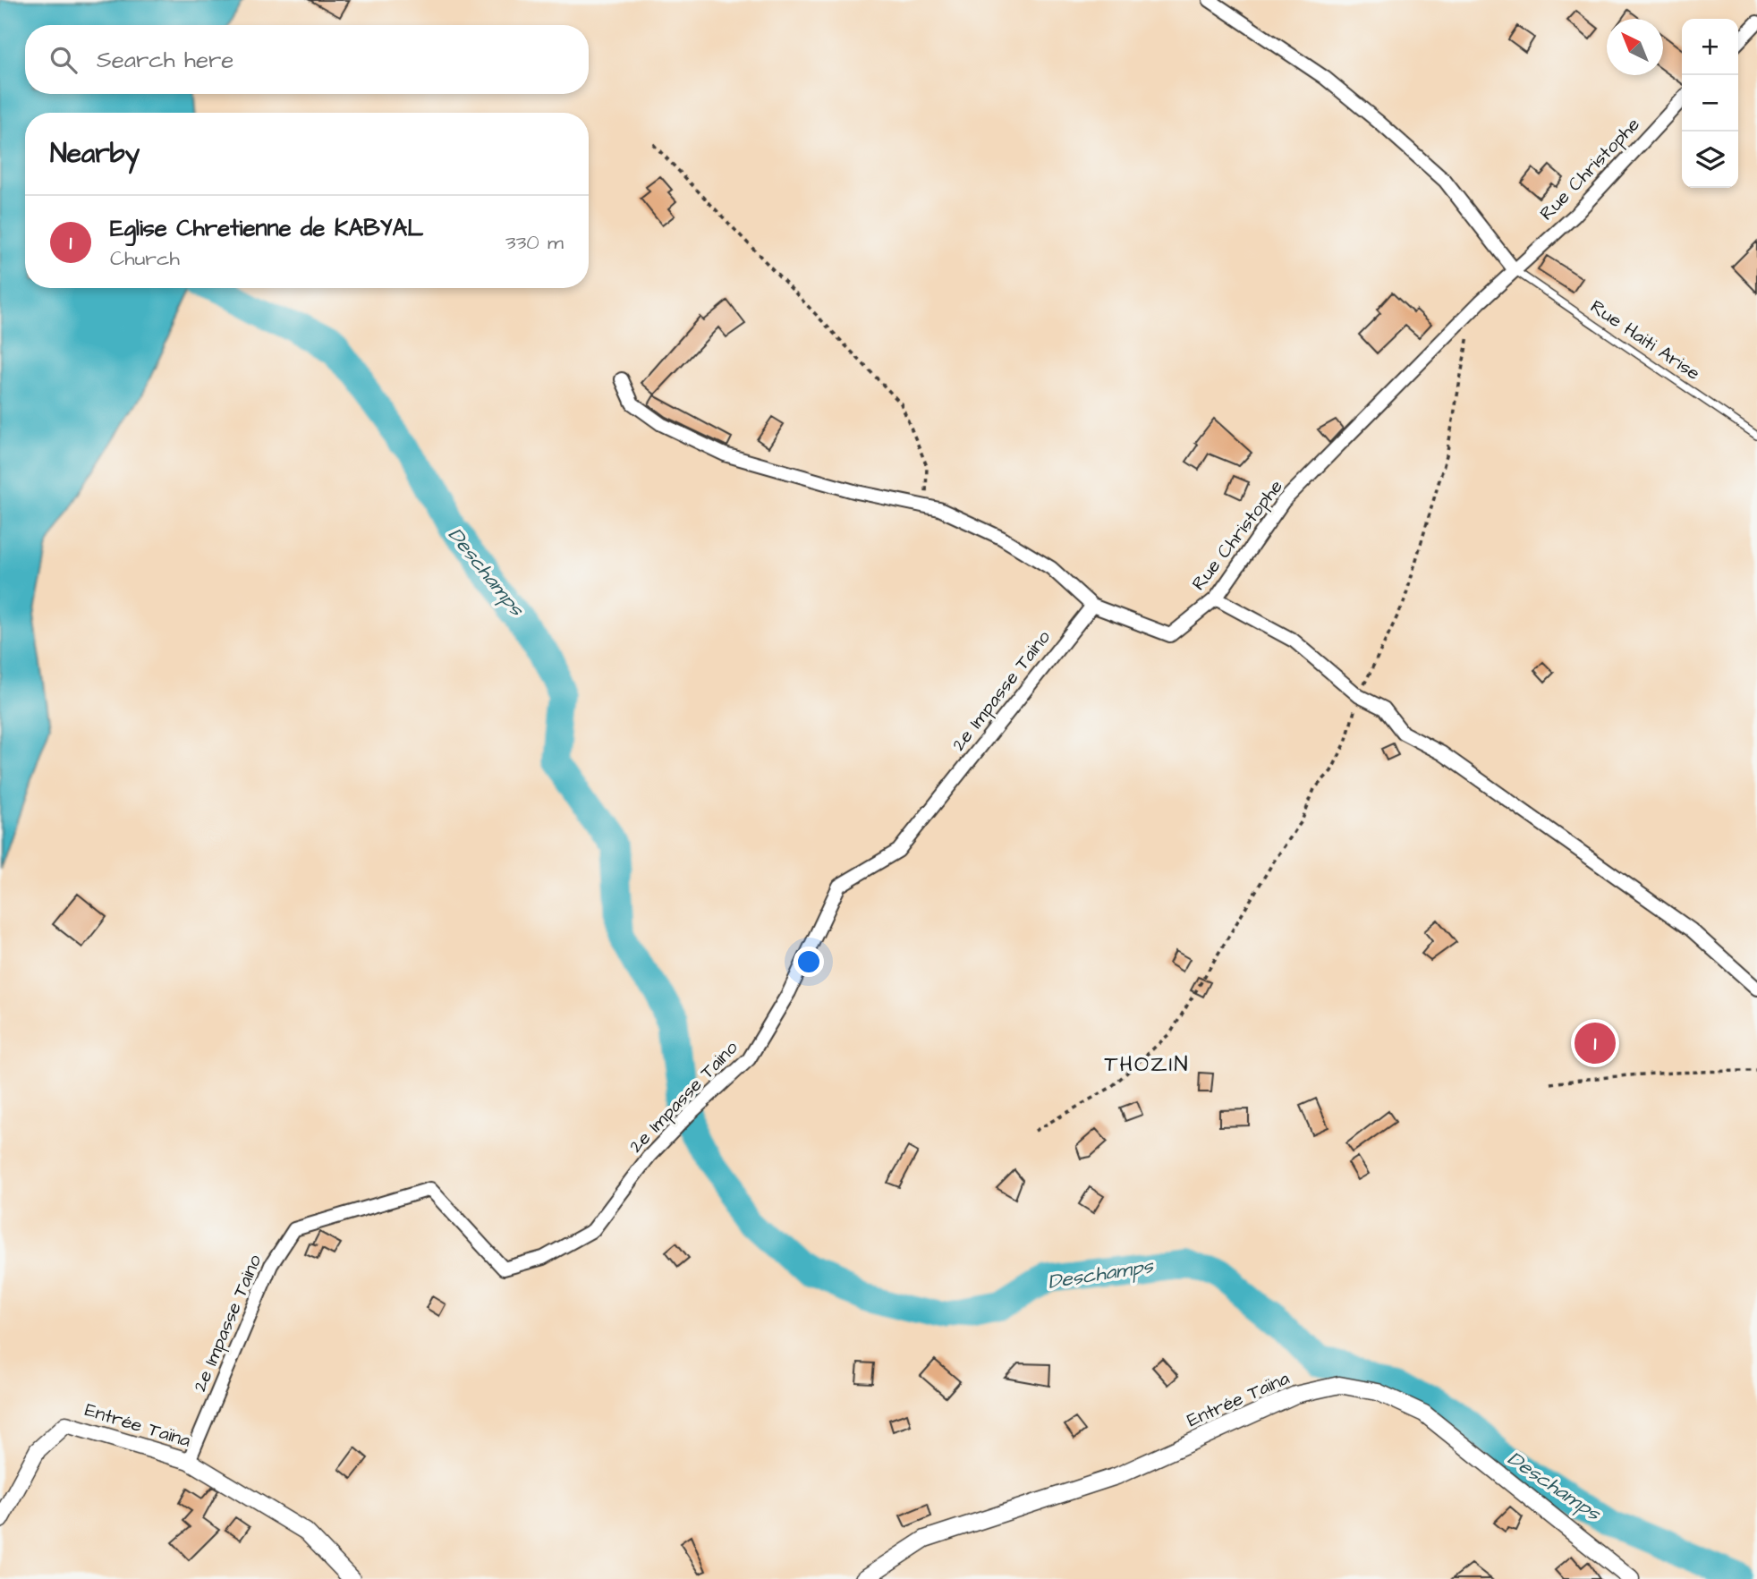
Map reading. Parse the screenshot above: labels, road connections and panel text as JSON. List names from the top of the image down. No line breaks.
{"streets":{"street":["Rue Christophe","2e Impasse Taino","Entrée Taïna"],"lane":["Rue Haiti Arise"]},"crossings":[["Rue Christophe","Rue Haiti Arise"],["Rue Christophe","2e Impasse Taino"],["2e Impasse Taino","Entrée Taïna"]],"districts":["THOZIN"],"water":["Deschamps"],"north":"top left","page":{"map_buttons":["+","−"],"search":"Search here","heading":"Nearby","list":[{"mark":"1","name":"Eglise Chretienne de KABYAL","note":"Church","value":"330 m"}],"pins":"1"}}
